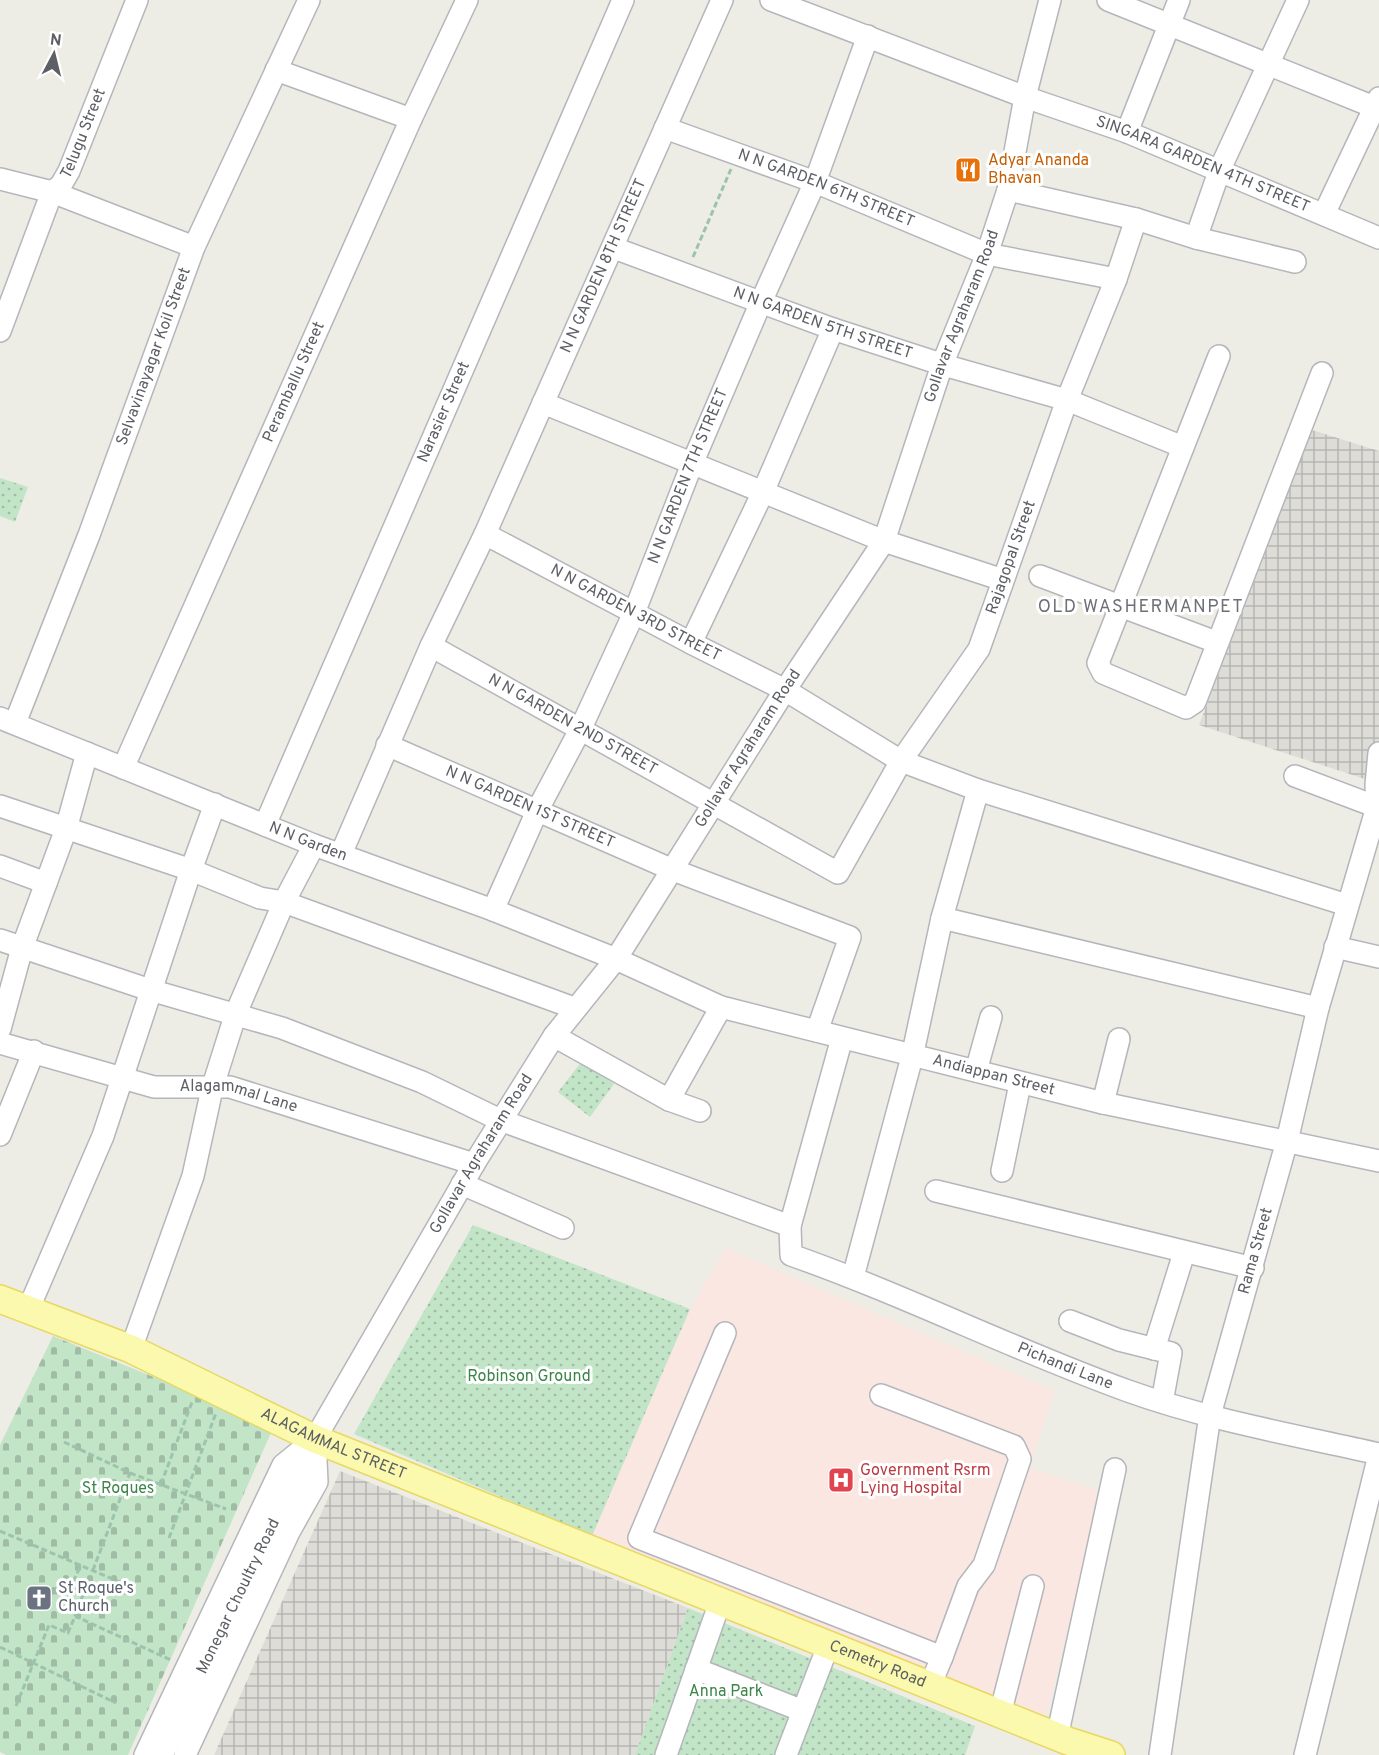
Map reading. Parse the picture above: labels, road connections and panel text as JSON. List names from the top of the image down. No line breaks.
{"streets":{"main road":["ALAGAMMAL STREET","Cemetry Road"],"street":["Telugu Street","SINGARA GARDEN 4TH STREET","N N GARDEN 6TH STREET","N N GARDEN 8TH STREET","Gollavar Agraharam Road","N N GARDEN 5TH STREET","Selvavinayagar Koil Street","Peramballu Street","Narasier Street","N N GARDEN 7TH STREET","Rajagopal Street","N N GARDEN 3RD STREET","N N GARDEN 2ND STREET","N N GARDEN 1ST STREET","N N Garden","Andiappan Street","Alagammal Lane","Rama Street","Pichandi Lane","Monegar Choultry Road"]},"crossings":[["SINGARA GARDEN 4TH STREET","Gollavar Agraharam Road"],["SINGARA GARDEN 4TH STREET","N N GARDEN 7TH STREET"],["N N GARDEN 6TH STREET","N N GARDEN 8TH STREET"],["N N GARDEN 6TH STREET","Gollavar Agraharam Road"],["N N GARDEN 6TH STREET","N N GARDEN 7TH STREET"],["N N GARDEN 6TH STREET","Rajagopal Street"],["N N GARDEN 8TH STREET","N N GARDEN 5TH STREET"],["N N GARDEN 8TH STREET","N N GARDEN 3RD STREET"],["N N GARDEN 8TH STREET","N N GARDEN 2ND STREET"],["N N GARDEN 8TH STREET","N N GARDEN 1ST STREET"],["N N GARDEN 8TH STREET","N N Garden"],["Gollavar Agraharam Road","N N GARDEN 5TH STREET"],["Gollavar Agraharam Road","N N GARDEN 3RD STREET"],["Gollavar Agraharam Road","N N GARDEN 2ND STREET"],["Gollavar Agraharam Road","N N GARDEN 1ST STREET"],["Gollavar Agraharam Road","N N Garden"],["Gollavar Agraharam Road","Andiappan Street"],["Gollavar Agraharam Road","Alagammal Lane"],["Gollavar Agraharam Road","ALAGAMMAL STREET"],["Gollavar Agraharam Road","Monegar Choultry Road"],["N N GARDEN 5TH STREET","N N GARDEN 7TH STREET"],["N N GARDEN 5TH STREET","Rajagopal Street"],["Selvavinayagar Koil Street","N N Garden"],["Peramballu Street","N N Garden"],["Narasier Street","N N Garden"],["N N GARDEN 7TH STREET","N N GARDEN 3RD STREET"],["N N GARDEN 7TH STREET","N N GARDEN 2ND STREET"],["N N GARDEN 7TH STREET","N N GARDEN 1ST STREET"],["N N GARDEN 7TH STREET","N N Garden"],["Rajagopal Street","N N GARDEN 3RD STREET"],["Rajagopal Street","N N GARDEN 2ND STREET"],["N N GARDEN 3RD STREET","Rama Street"],["N N GARDEN 1ST STREET","Andiappan Street"],["N N Garden","Andiappan Street"],["Andiappan Street","Rama Street"],["Rama Street","Pichandi Lane"],["ALAGAMMAL STREET","Monegar Choultry Road"],["ALAGAMMAL STREET","Cemetry Road"]],"districts":["OLD WASHERMANPET"],"parks":["Robinson Ground","St Roques","Anna Park"],"places":{"restaurant":["Adyar Ananda Bhavan"],"hospital":["Government Rsrm Lying Hospital"],"church":["St Roque's Church"]},"north":"top"}
